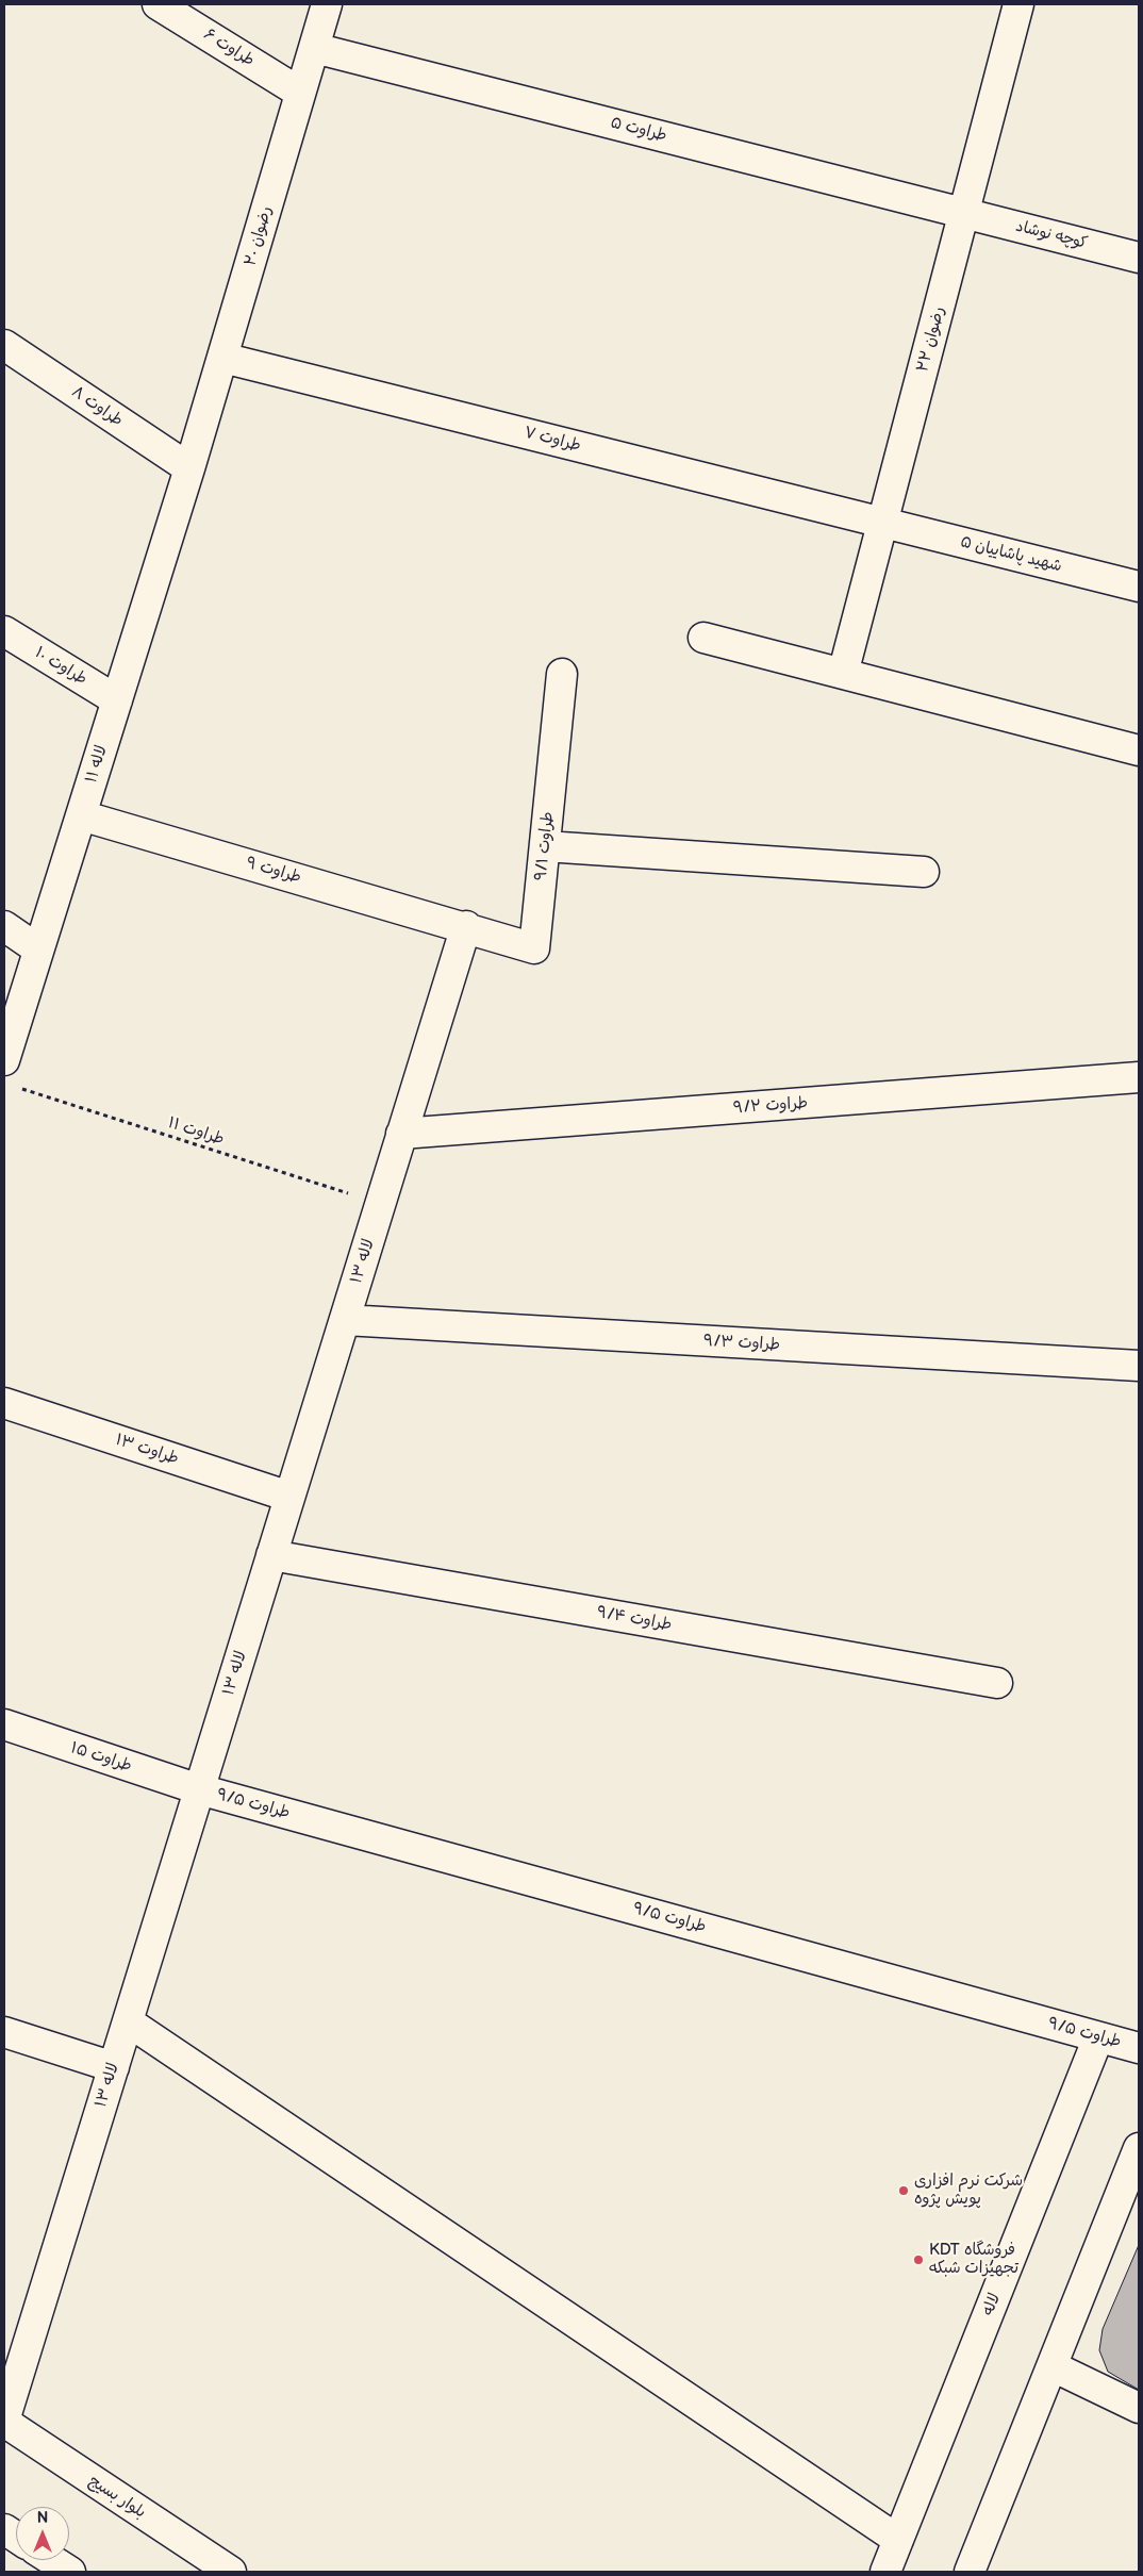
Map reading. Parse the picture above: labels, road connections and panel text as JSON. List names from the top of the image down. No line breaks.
{"streets":{"street":["طراوت ۶","طراوت ۵","کوچه نوشاد","رضوان ۲۰","رضوان ۲۲","طراوت ۸","طراوت ۷","شهید پاشاییان ۵","طراوت ۱۰","لاله ۱۱","طراوت ۹/۱","طراوت ۹","طراوت ۹/۲","لاله ۱۳","طراوت ۹/۳","طراوت ۱۳","طراوت ۹/۴","طراوت ۱۵","طراوت ۹/۵","لاله","بلوار بسیج"],"path":["طراوت ۱۱"]},"crossings":[["طراوت ۶","رضوان ۲۰"],["طراوت ۵","کوچه نوشاد"],["طراوت ۵","رضوان ۲۰"],["طراوت ۵","رضوان ۲۲"],["کوچه نوشاد","رضوان ۲۲"],["رضوان ۲۰","طراوت ۸"],["رضوان ۲۰","طراوت ۷"],["رضوان ۲۰","لاله ۱۱"],["رضوان ۲۲","طراوت ۷"],["رضوان ۲۲","شهید پاشاییان ۵"],["طراوت ۸","لاله ۱۱"],["طراوت ۷","شهید پاشاییان ۵"],["طراوت ۱۰","لاله ۱۱"],["لاله ۱۱","طراوت ۹"],["لاله ۱۱","طراوت ۱۱"],["طراوت ۹/۱","طراوت ۹"],["طراوت ۹/۱","لاله ۱۳"],["طراوت ۹","لاله ۱۳"],["طراوت ۹/۲","لاله ۱۳"],["طراوت ۱۱","لاله ۱۳"],["لاله ۱۳","طراوت ۹/۳"],["لاله ۱۳","طراوت ۱۳"],["لاله ۱۳","طراوت ۹/۴"],["لاله ۱۳","طراوت ۱۵"],["لاله ۱۳","طراوت ۹/۵"],["لاله ۱۳","بلوار بسیج"],["طراوت ۱۵","طراوت ۹/۵"],["طراوت ۹/۵","لاله"]],"places":["شرکت نرم افزاری پویش پژوه","KDT فروشگاه تجهیزات شبکه"],"north":"top"}
